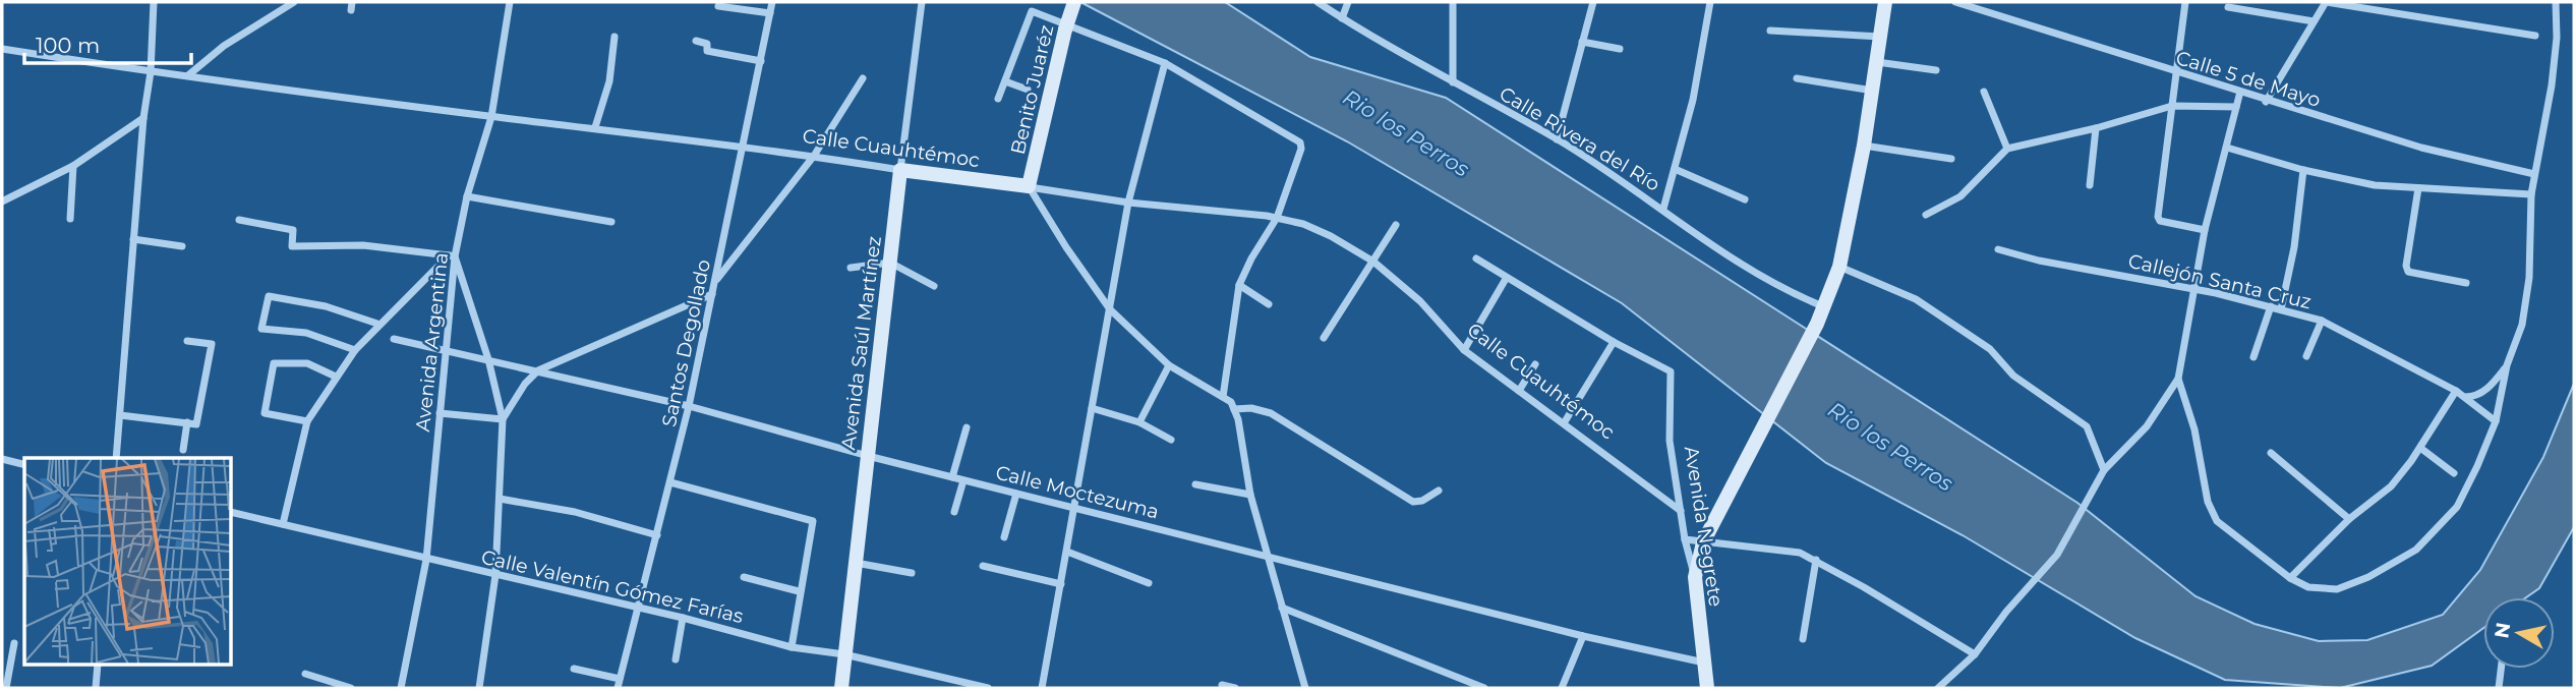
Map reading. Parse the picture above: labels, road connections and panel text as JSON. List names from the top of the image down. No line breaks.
{"streets":{"street":["Calle 5 de Mayo","Benito Juaréz","Calle Rivera del Río","Calle Cuauhtémoc","Callejón Santa Cruz","Avenida Argentina","Santos Degollado","Avenida Saúl Martínez","Calle Moctezuma","Avenida Negrete","Calle Valentín Gómez Farías"]},"crossings":[["Benito Juaréz","Calle Cuauhtémoc"],["Calle Cuauhtémoc","Avenida Argentina"],["Calle Cuauhtémoc","Santos Degollado"],["Calle Cuauhtémoc","Avenida Saúl Martínez"],["Calle Cuauhtémoc","Avenida Negrete"],["Avenida Argentina","Calle Moctezuma"],["Avenida Argentina","Calle Valentín Gómez Farías"],["Santos Degollado","Calle Moctezuma"],["Santos Degollado","Calle Valentín Gómez Farías"],["Avenida Saúl Martínez","Calle Moctezuma"],["Avenida Saúl Martínez","Calle Valentín Gómez Farías"],["Calle Moctezuma","Avenida Negrete"]],"water":["Rio los Perros"],"scale_bar":"100 m","north":"left"}
